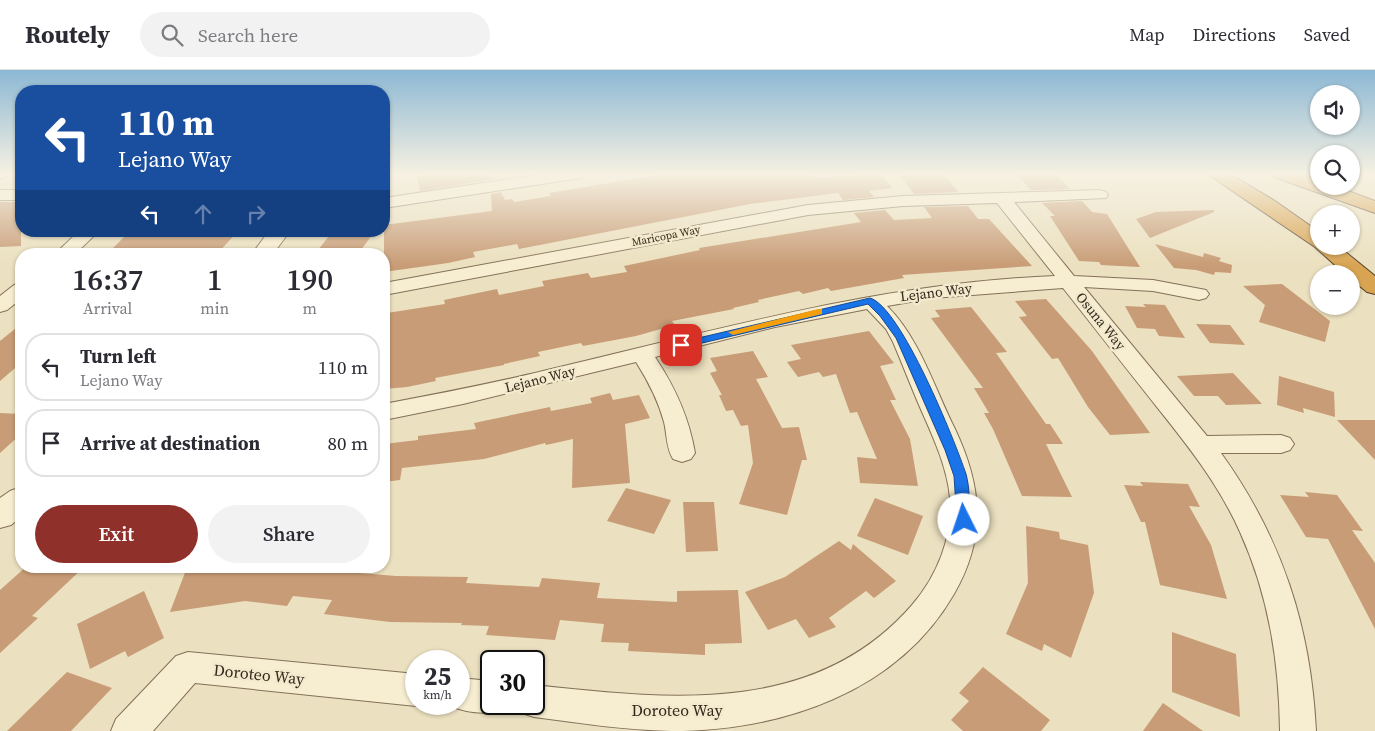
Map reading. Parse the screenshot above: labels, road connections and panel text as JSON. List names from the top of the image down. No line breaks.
{"streets":{"street":["Maricopa Way","Lejano Way","Osuna Way","Doroteo Way"]},"crossings":[["Lejano Way","Osuna Way"],["Lejano Way","Doroteo Way"]],"page":{"header":"Routely","search":"Search here","nav":["Map","Directions","Saved"],"map_buttons":["+","−"],"turn":["110 m","Lejano Way"],"eta":["16:37","Arrival","1","min","190","m"],"list":[{"name":"Turn left","note":"Lejano Way","value":"110 m"},{"name":"Arrive at destination","value":"80 m"}],"buttons":["Exit","Share"],"speed":"25 km/h","limit":"30"}}
